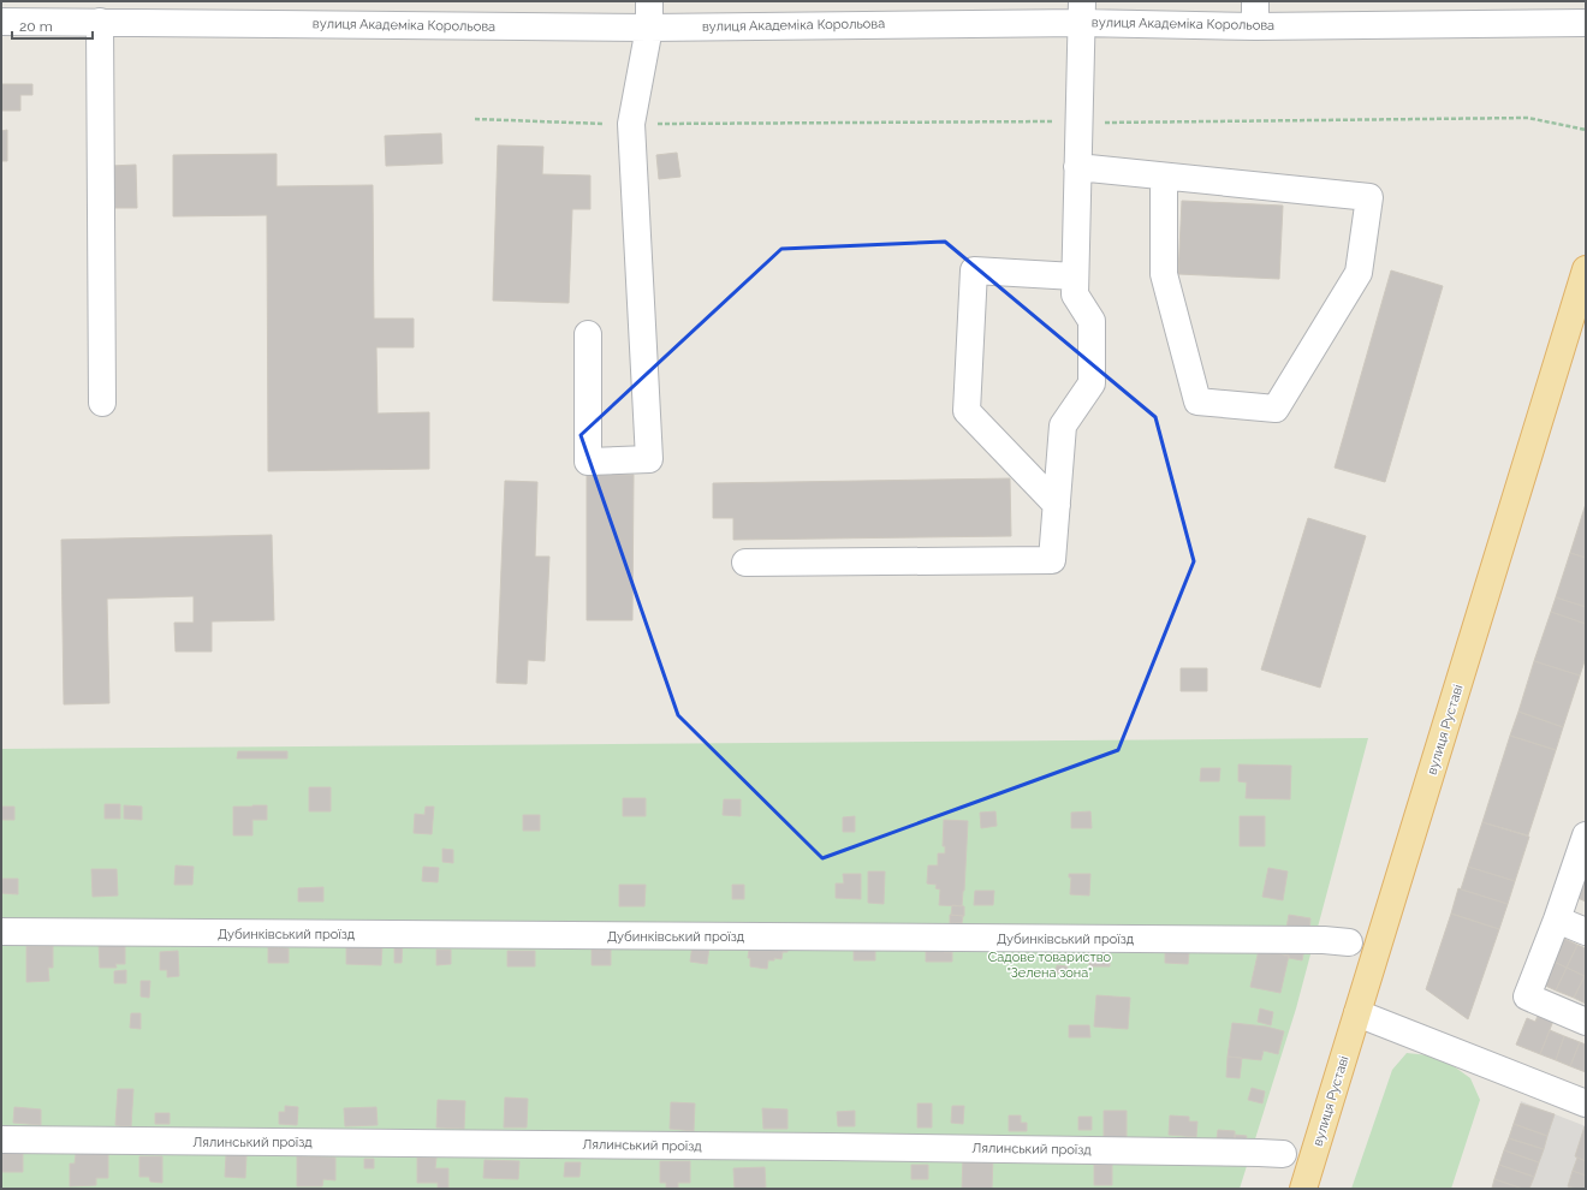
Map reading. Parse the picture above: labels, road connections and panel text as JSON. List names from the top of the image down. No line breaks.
{"streets":{"main road":["вулиця Руставі"],"street":["вулиця Академіка Корольова","Дубинківський проїзд","Лялинський проїзд"]},"parks":["Садове товариство \"Зелена зона\""],"scale_bar":"20 m"}
